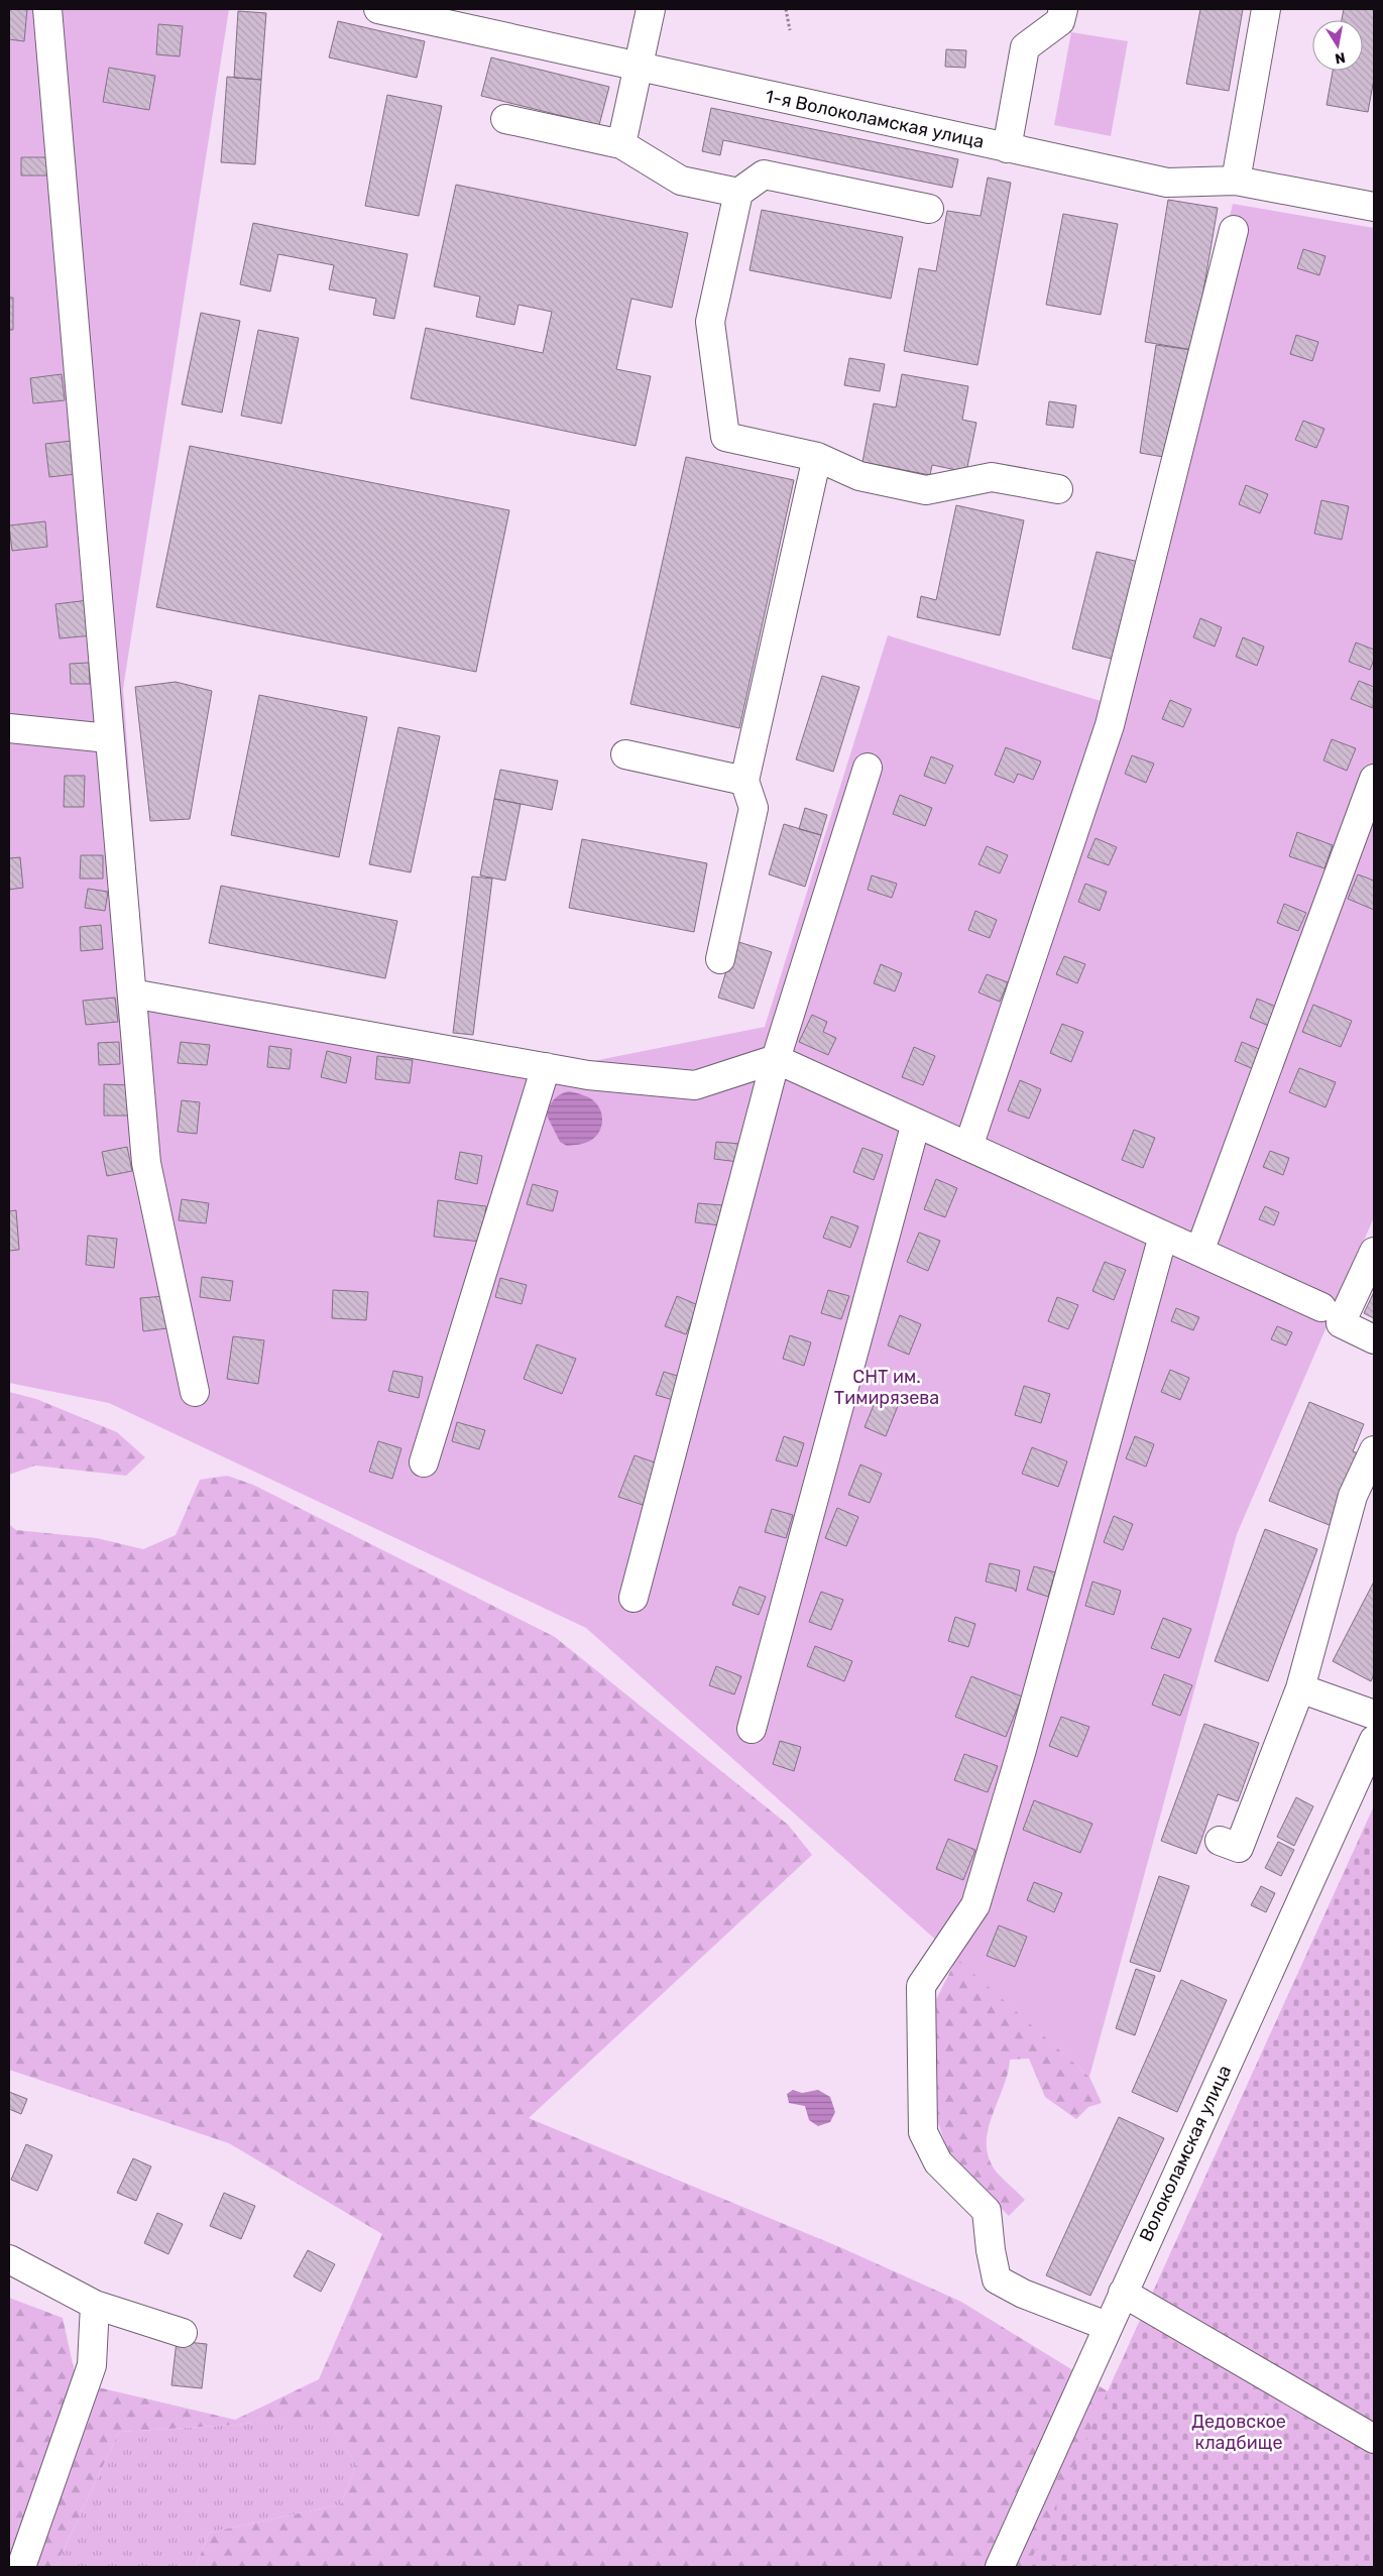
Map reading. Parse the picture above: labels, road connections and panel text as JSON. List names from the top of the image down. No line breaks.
{"streets":{"street":["1-я Волоколамская улица","Волоколамская улица"]},"parks":["СНТ им. Тимирязева","Дедовское кладбище"],"north":"bottom"}
